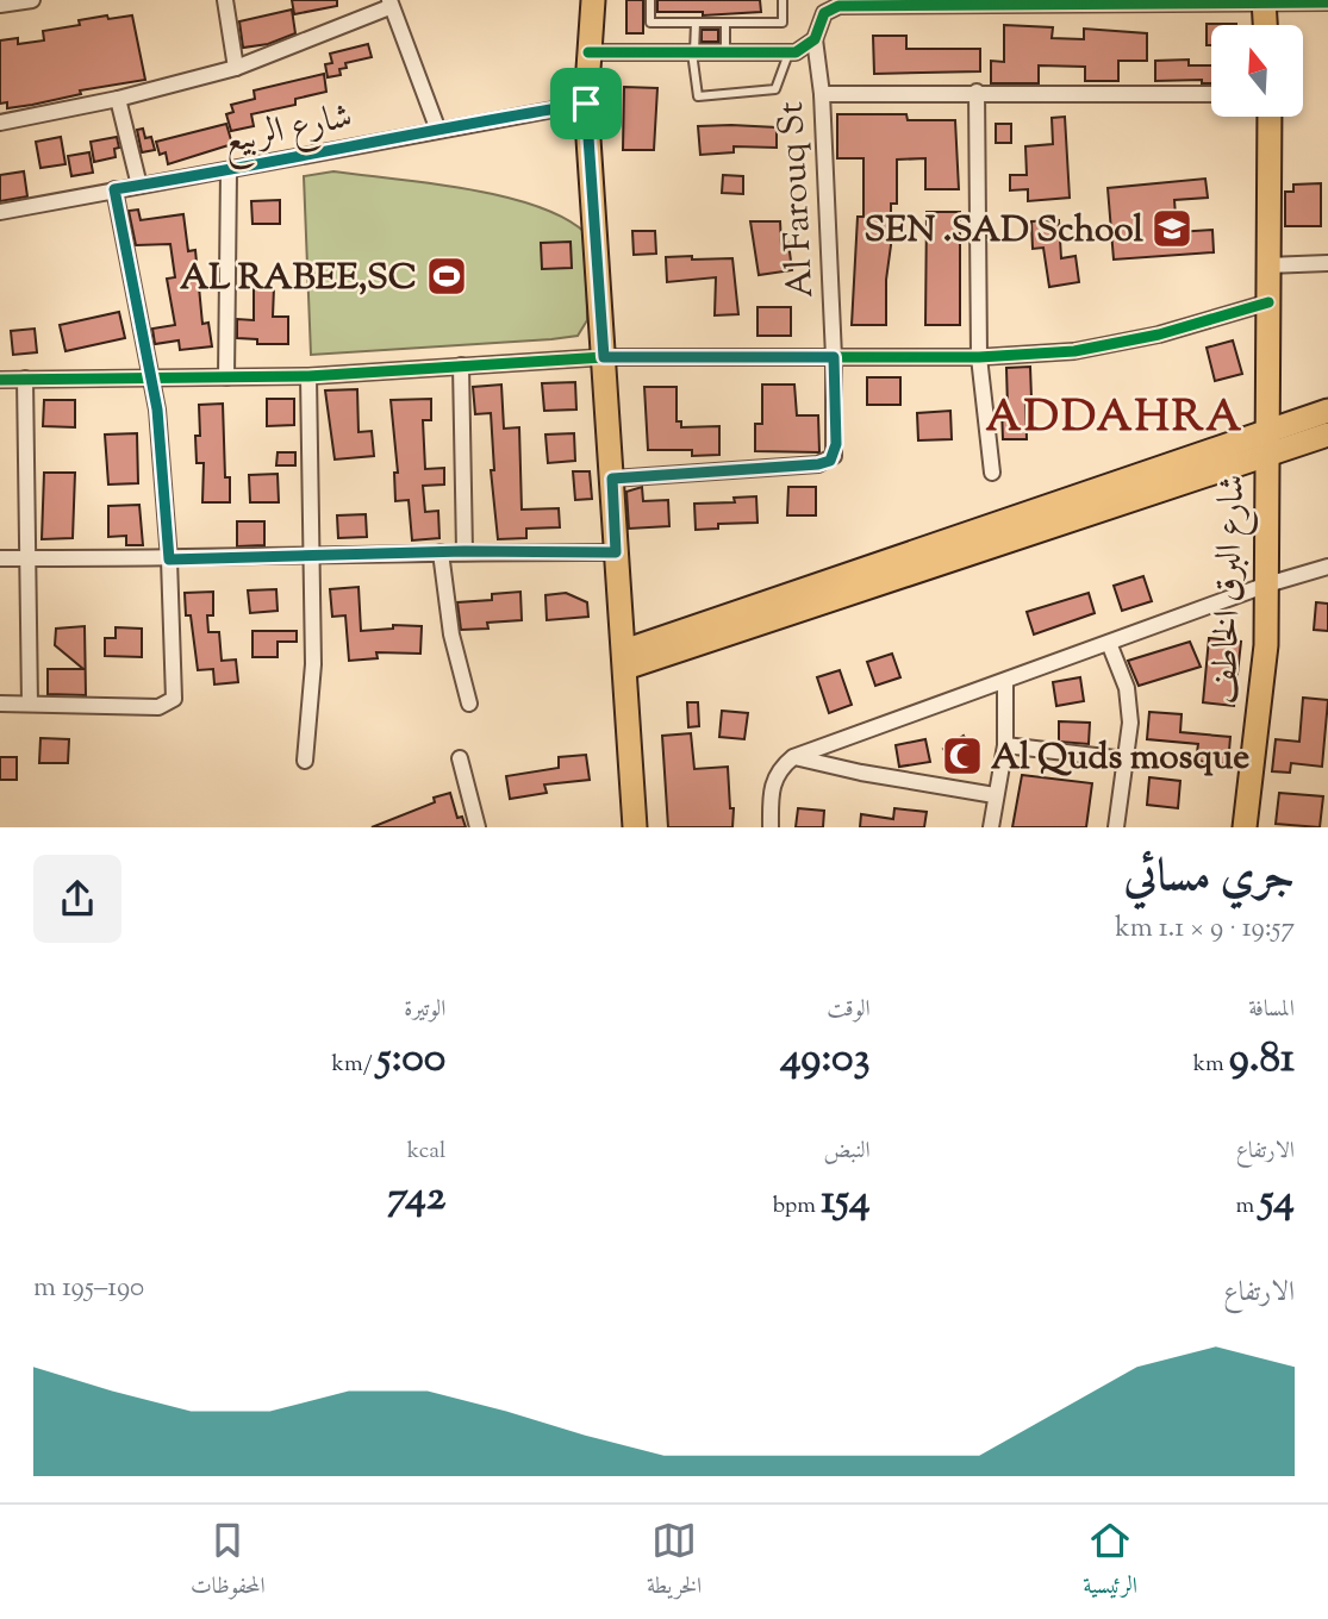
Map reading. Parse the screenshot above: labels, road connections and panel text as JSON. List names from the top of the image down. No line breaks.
{"streets":{"main road":["شارع البرق الخاطف"],"street":["شارع الربيع","Al Farouq St"]},"districts":["ADDAHRA"],"places":{"school or university":["SEN .SAD School"],"sports":["AL RABEE,SC"],"mosque":["Al Quds mosque"]},"north":"top","page":{"heading":["جري مسائي","19:57 · 9 × 1.1 km"],"stats":[["المسافة","9.81 km"],["الوقت","49:03"],["الوتيرة","5:00 /km"],["الارتفاع","54 m"],["النبض","154 bpm"],["kcal","742"]],"chart":["الارتفاع","190–195 m"],"tabs":["الرئيسية","الخريطة","المحفوظات"]}}
